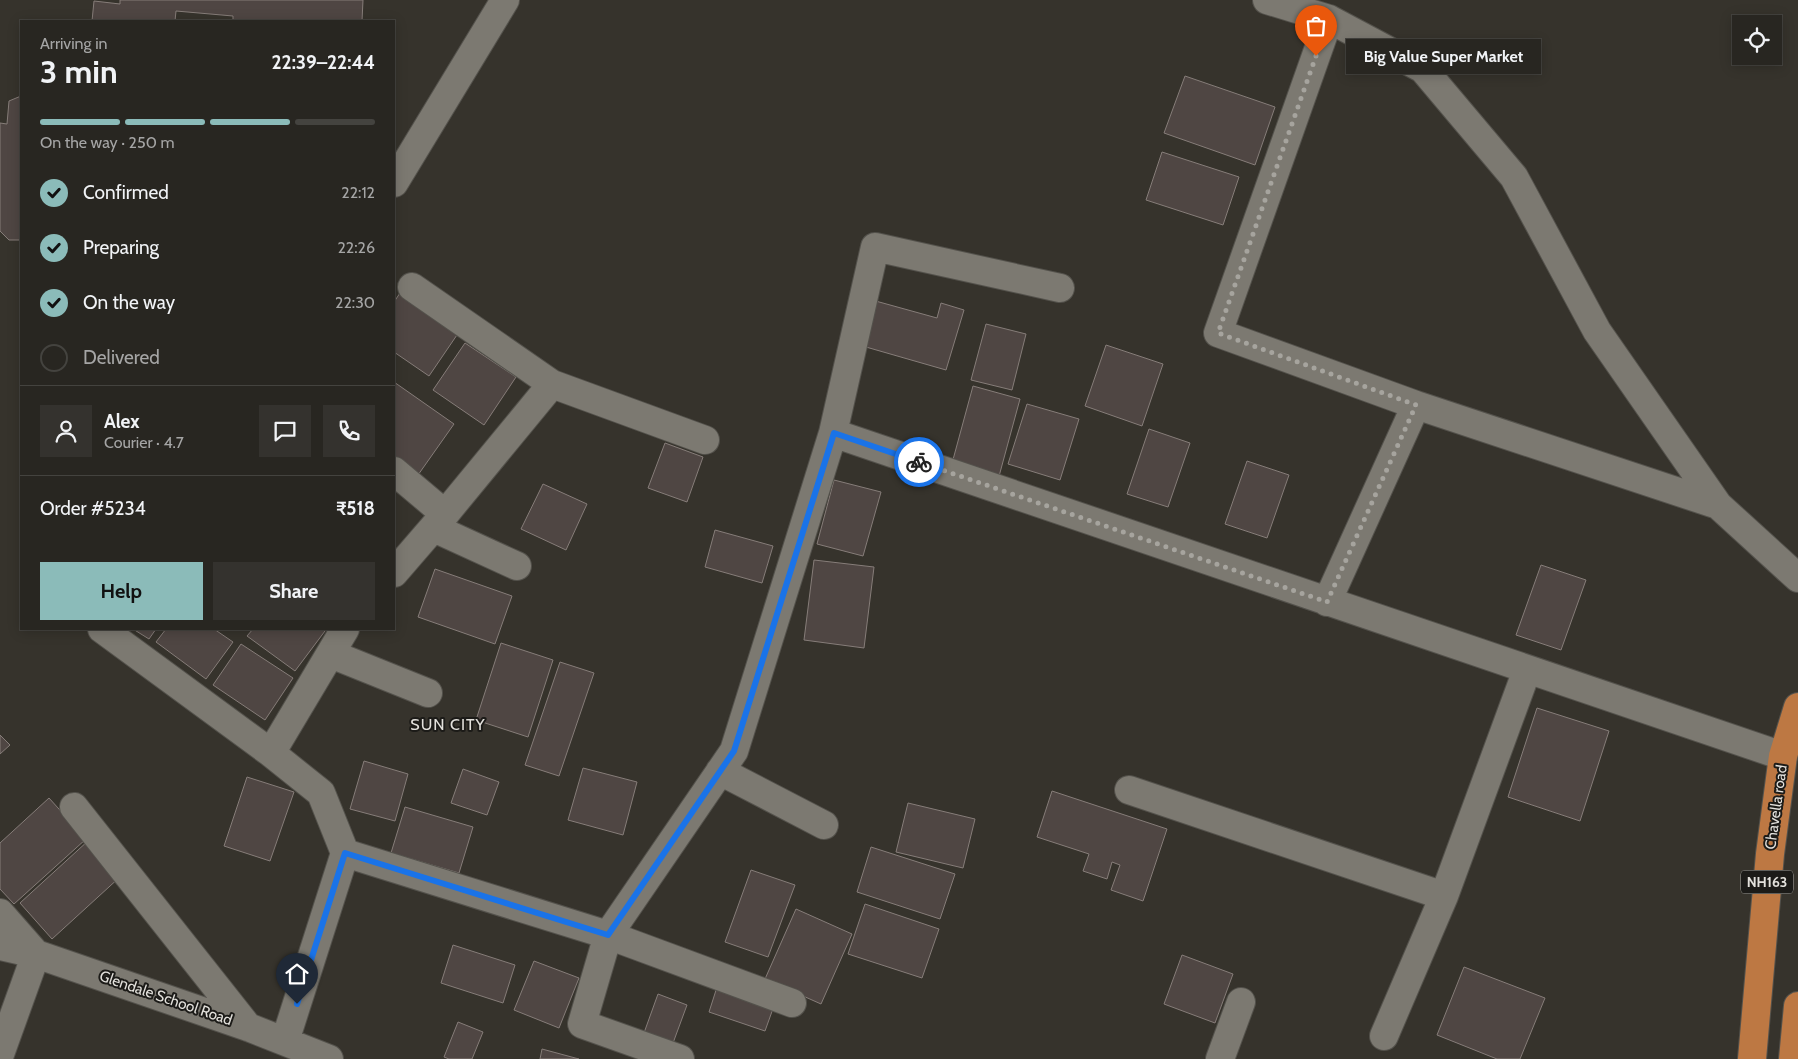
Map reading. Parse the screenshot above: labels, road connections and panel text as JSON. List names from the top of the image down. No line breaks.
{"streets":{"highway":["Chavella road","NH163"],"street":["Glendale School Road"]},"districts":["SUN CITY"],"places":["Big Value Super Market"],"page":{"heading":["3 min","Arriving in","22:39–22:44"],"panel":["Alex","Courier · 4.7","Order #5234","₹518"],"bubble":"Big Value Super Market","bar":"On the way · 250 m","list":[["Confirmed","22:12"],["Preparing","22:26"],["On the way","22:30"],"Delivered"],"buttons":["Help","Share"]}}
